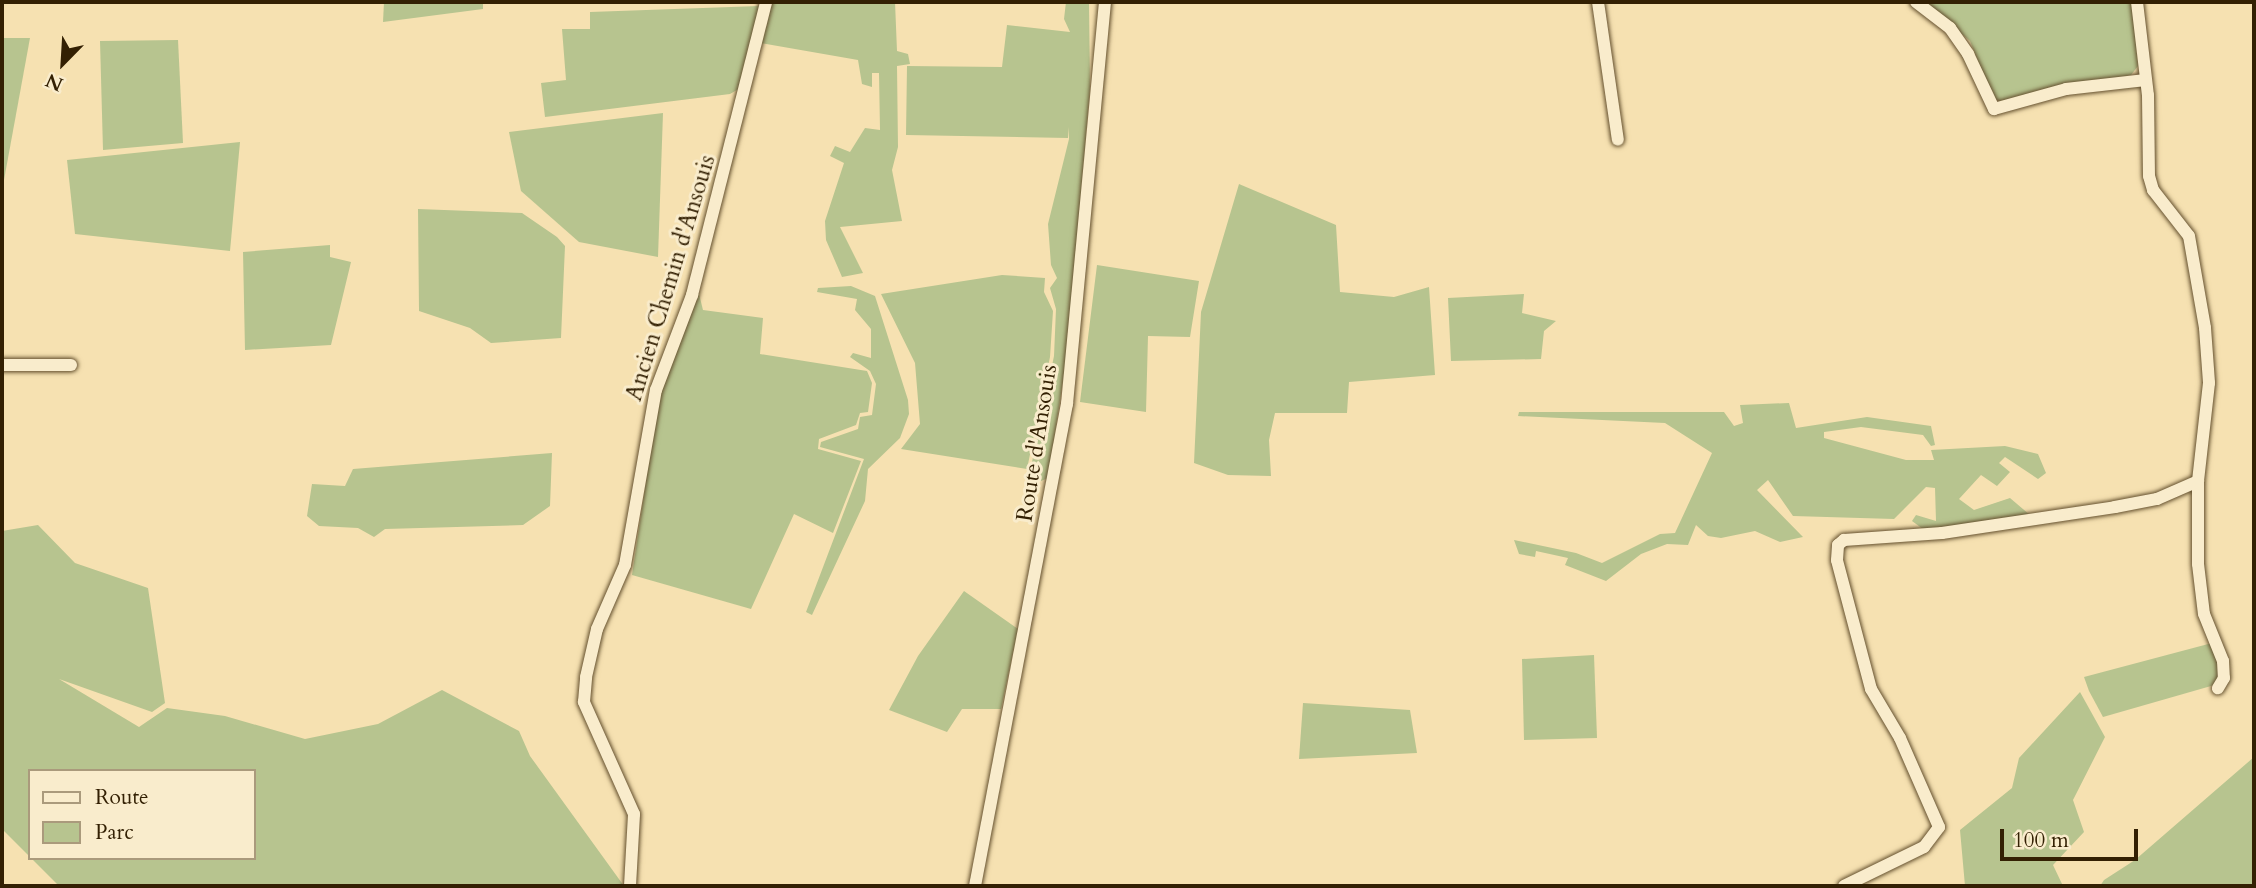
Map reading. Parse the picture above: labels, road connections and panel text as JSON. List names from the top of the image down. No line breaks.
{"streets":{"street":["Ancien Chemin d'Ansouis","Route d'Ansouis"]},"legend":["Route","Parc"],"scale_bar":"100 m","north":"bottom left"}
